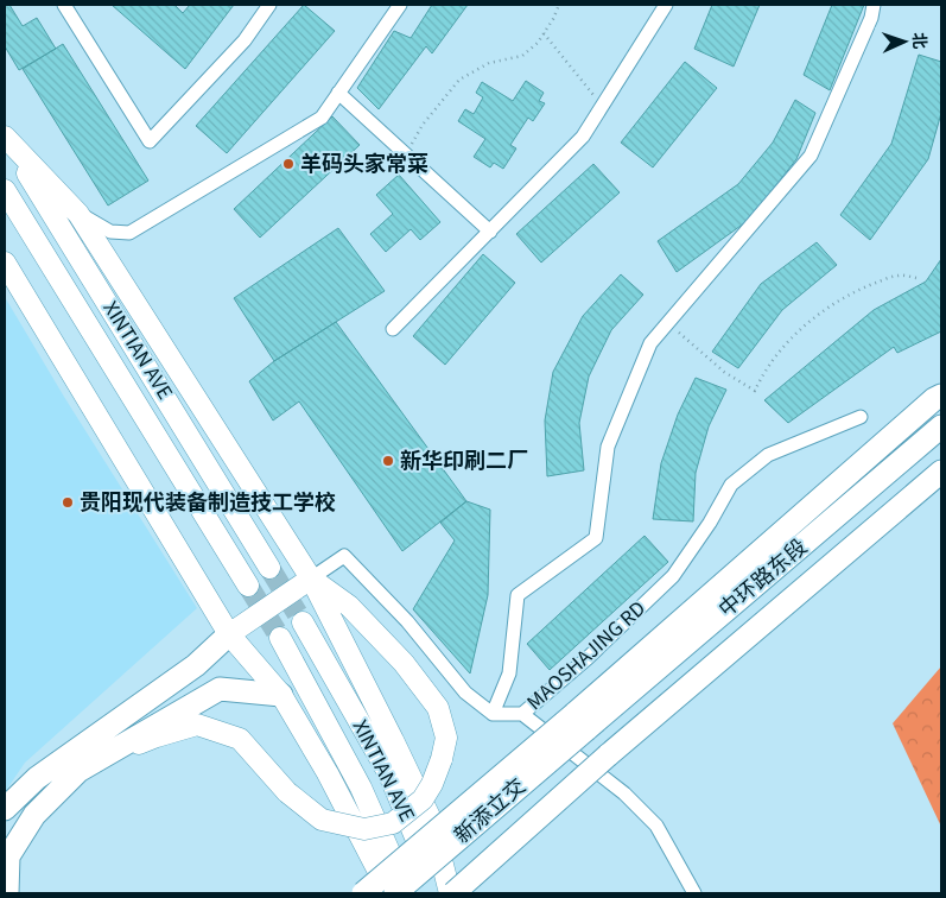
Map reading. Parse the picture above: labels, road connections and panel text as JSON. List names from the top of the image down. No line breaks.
{"streets":{"highway":["中环路东段","新添立交"],"main road":["XINTIAN AVE"],"street":["MAOSHAJING RD"]},"crossings":[["中环路东段","新添立交"]],"places":["羊码头家常菜","新华印刷二厂","贵阳现代装备制造技工学校"],"north":"right"}
